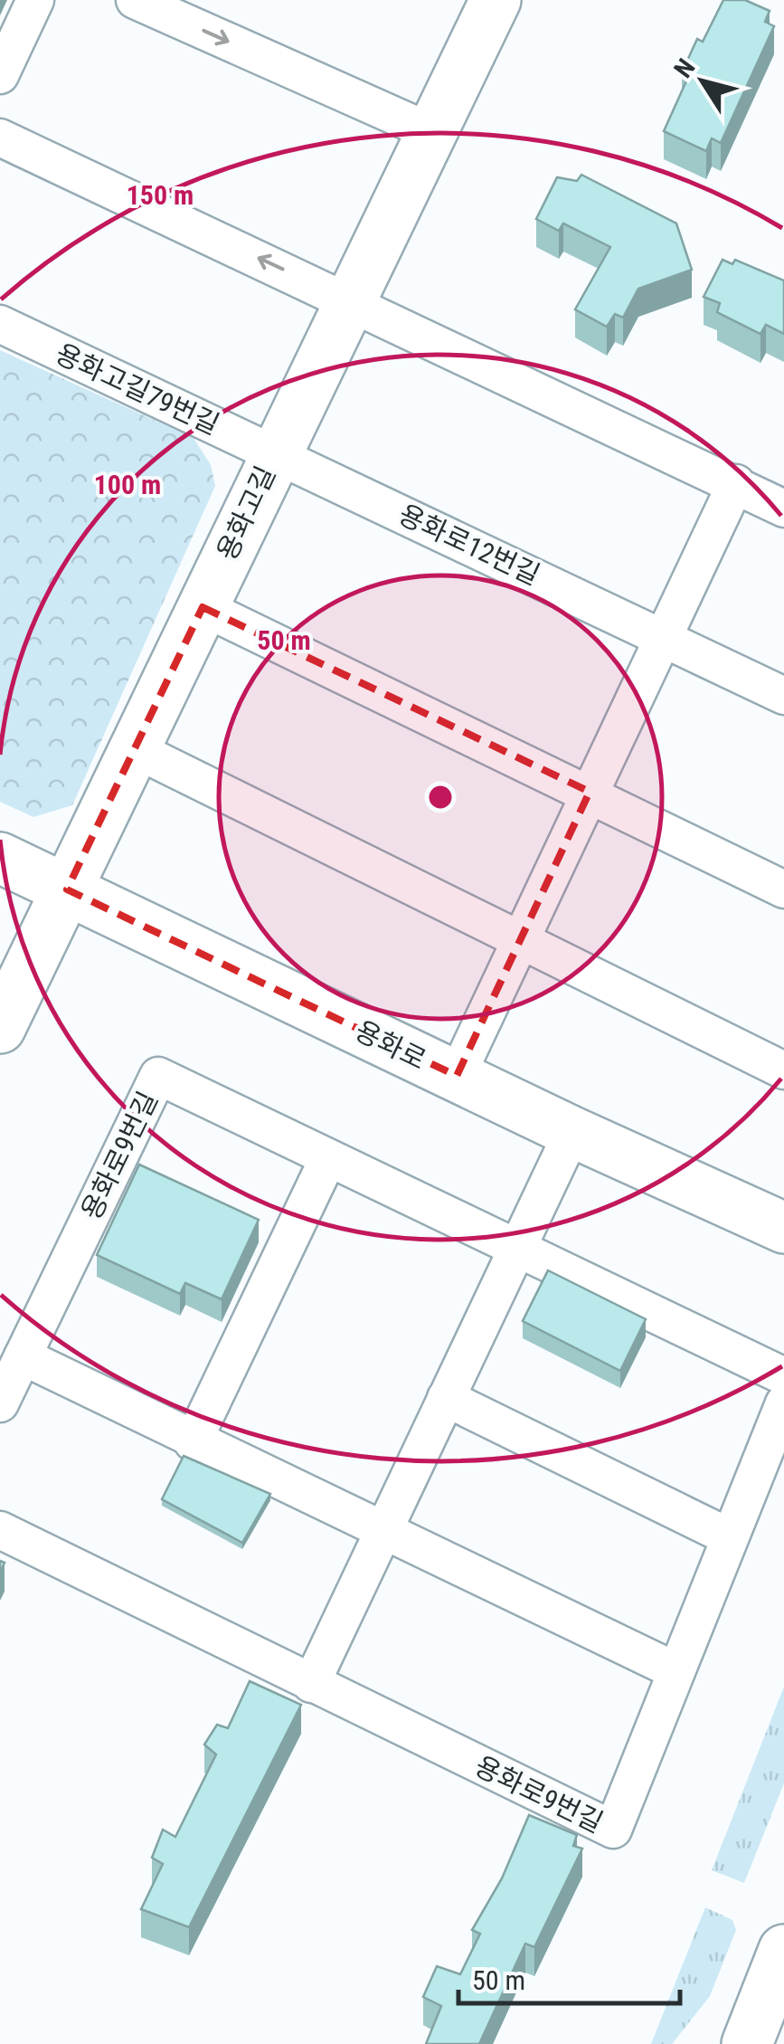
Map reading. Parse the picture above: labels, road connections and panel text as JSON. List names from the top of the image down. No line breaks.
{"streets":{"street":["용화고길79번길","용화고길","용화로12번길","용화로","용화로9번길"]},"crossings":[["용화고길79번길","용화고길"],["용화고길79번길","용화로12번길"],["용화고길","용화로12번길"],["용화고길","용화로"]],"scale_bar":"50 m","north":"top left","rings":["150 m","100 m","50 m"]}
